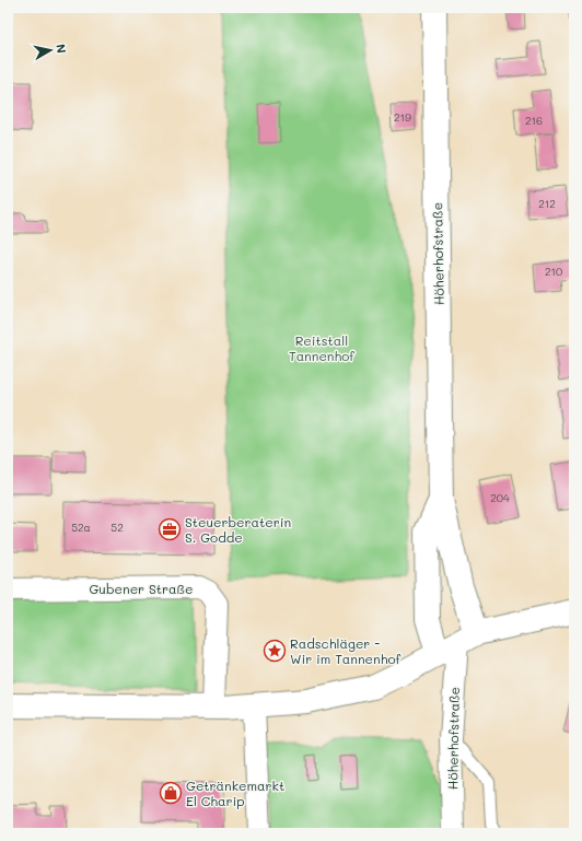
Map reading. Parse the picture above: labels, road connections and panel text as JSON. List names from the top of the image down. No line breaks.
{"streets":{"street":["Höherhofstraße","Gubener Straße"]},"parks":["Reitstall Tannenhof"],"places":{"office":["Steuerberaterin S. Godde"],"place":["Radschläger - Wir im Tannenhof"],"shop":["Getränkemarkt El Charip"]},"house_numbers":["219","216","212","210","204","52a","52"],"north":"right"}
